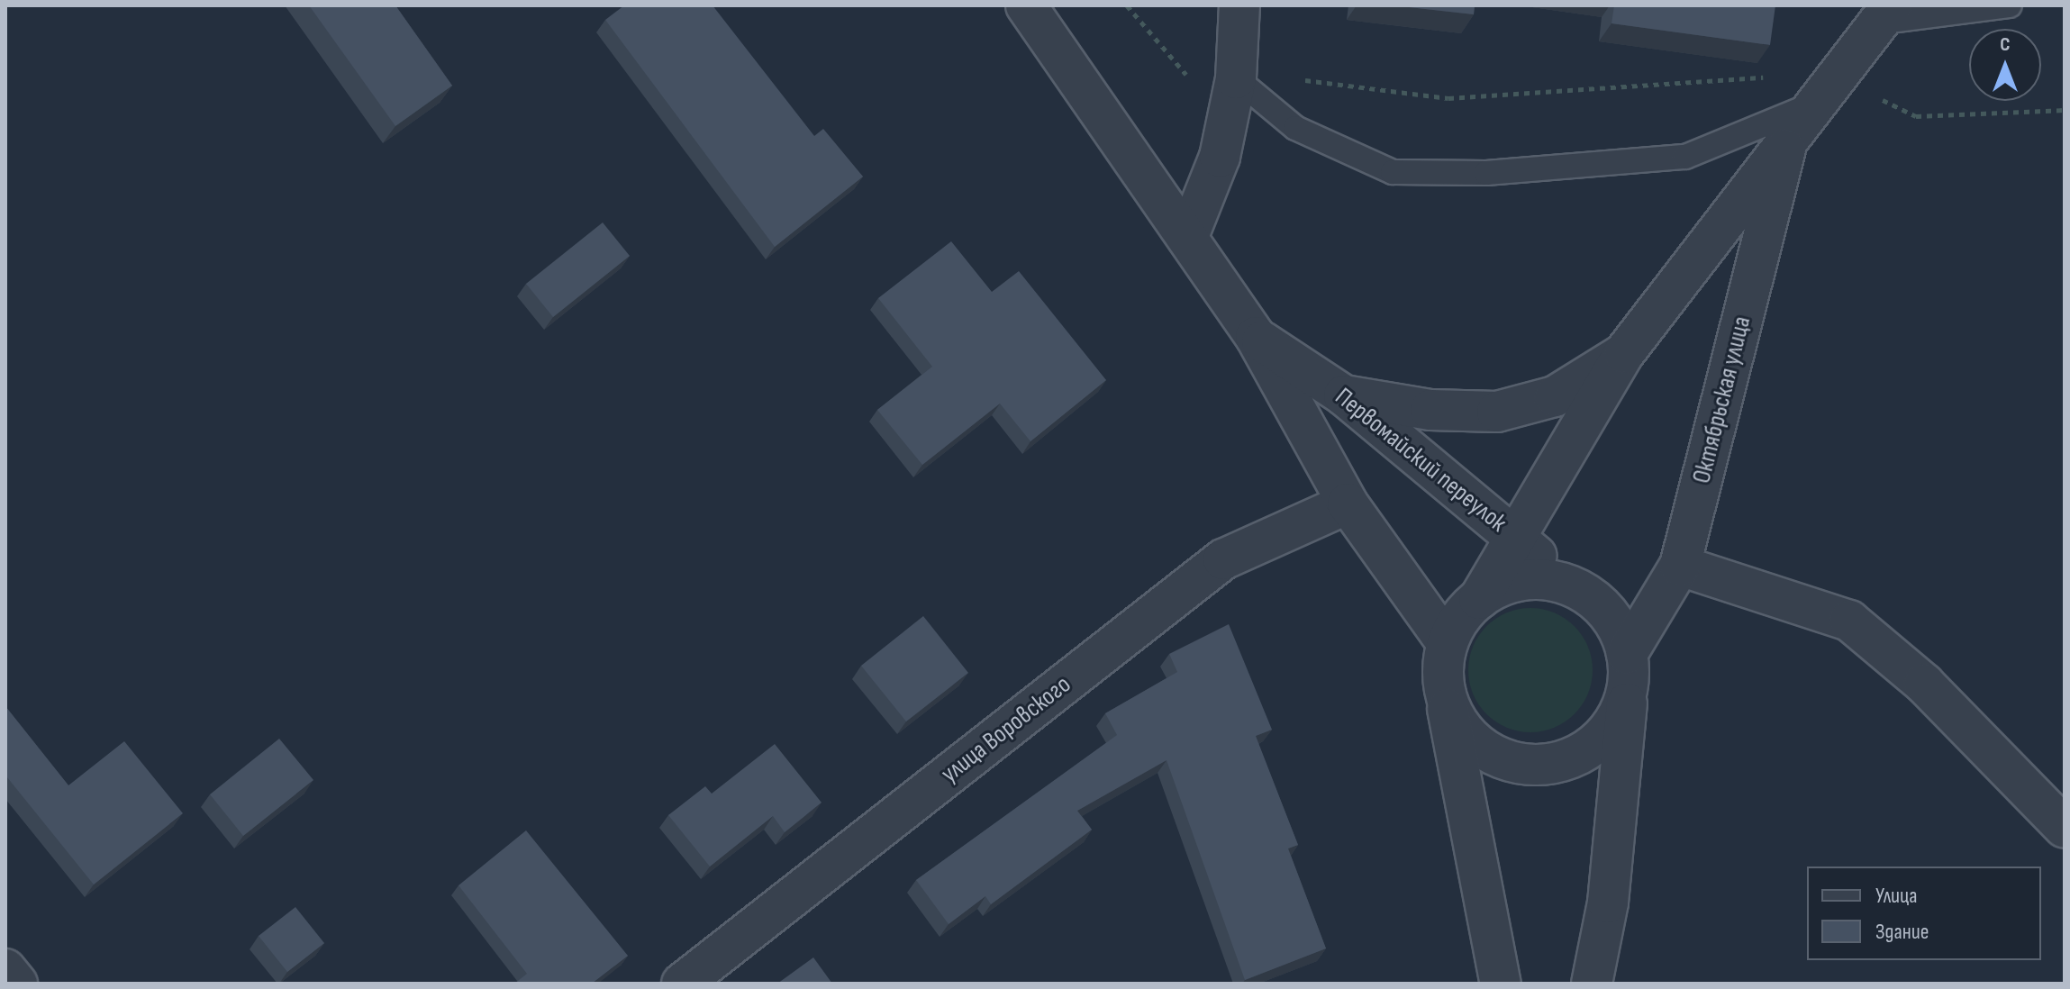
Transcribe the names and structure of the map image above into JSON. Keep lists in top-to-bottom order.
{
  "streets": {
    "street": ["Октябрьская улица", "Первомайский переулок", "улица Воровского"]
  },
  "crossings": [
    ["Октябрьская улица", "Первомайский переулок"],
    ["Первомайский переулок", "улица Воровского"]
  ],
  "legend": ["Улица", "Здание"],
  "north": "top"
}
